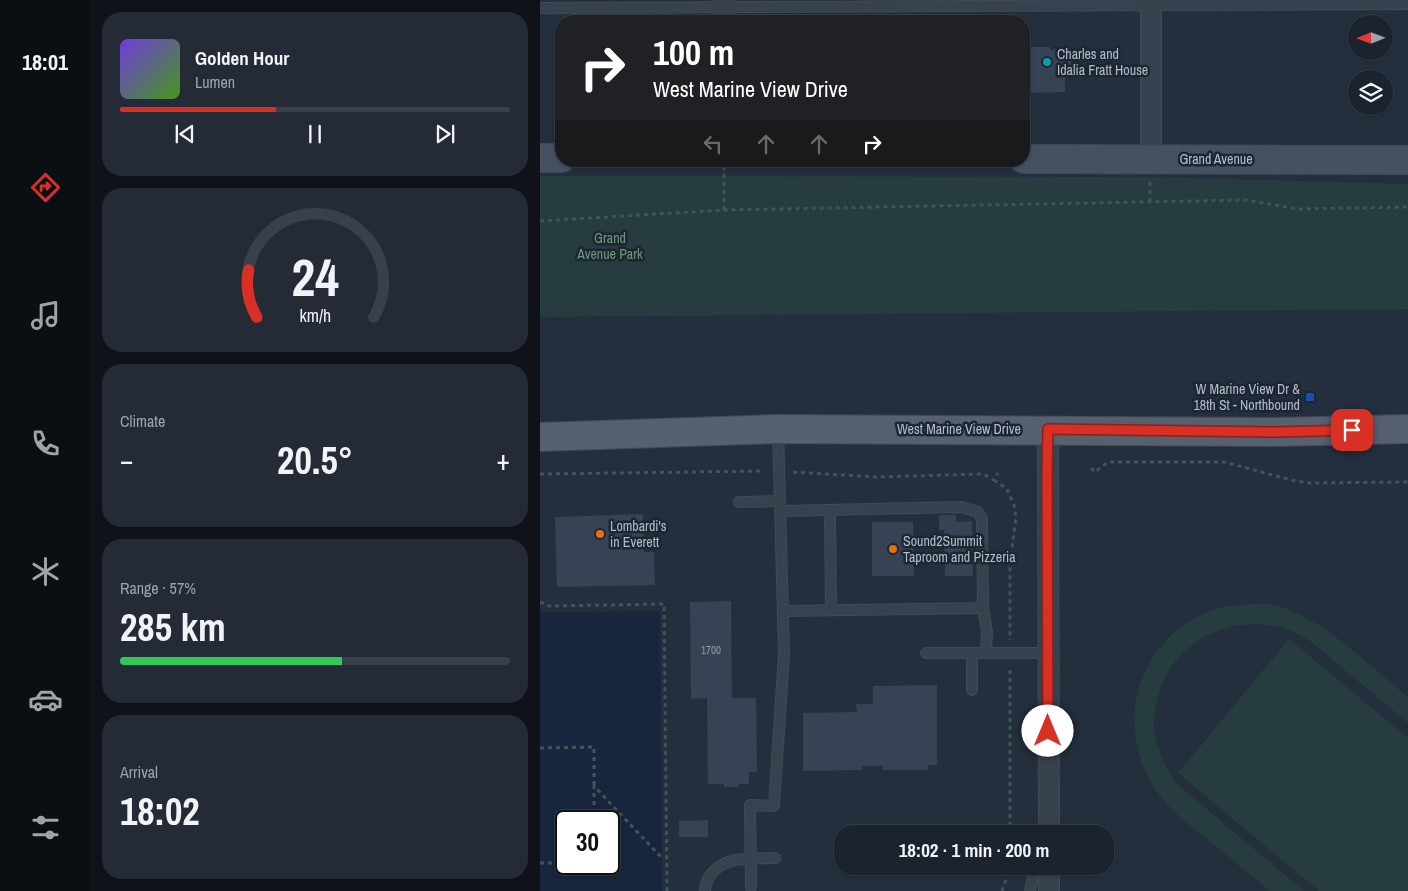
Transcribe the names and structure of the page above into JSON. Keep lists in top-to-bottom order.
{
  "streets": {
    "main road": ["West Marine View Drive"],
    "street": ["Grand Avenue"]
  },
  "parks": ["Grand Avenue Park"],
  "places": {
    "other": ["Charles and Idalia Fratt House", "Lombardi's in Everett", "Sound2Summit Taproom and Pizzeria"],
    "transit": ["W Marine View Dr & 18th St - Northbound"]
  },
  "house_numbers": ["1700"],
  "north": "left",
  "page": {
    "tabs": "18:01",
    "turn": ["100 m", "West Marine View Drive"],
    "song": ["Golden Hour", "Lumen"],
    "tile": [
      "Climate",
      ["Range · 57%", "285 km"],
      ["Arrival", "18:02"]
    ],
    "heat": ["−", "20.5°", "+"],
    "limit": "30",
    "trip": "18:02 · 1 min · 200 m",
    "gauge": ["24", "km/h"]
  }
}
